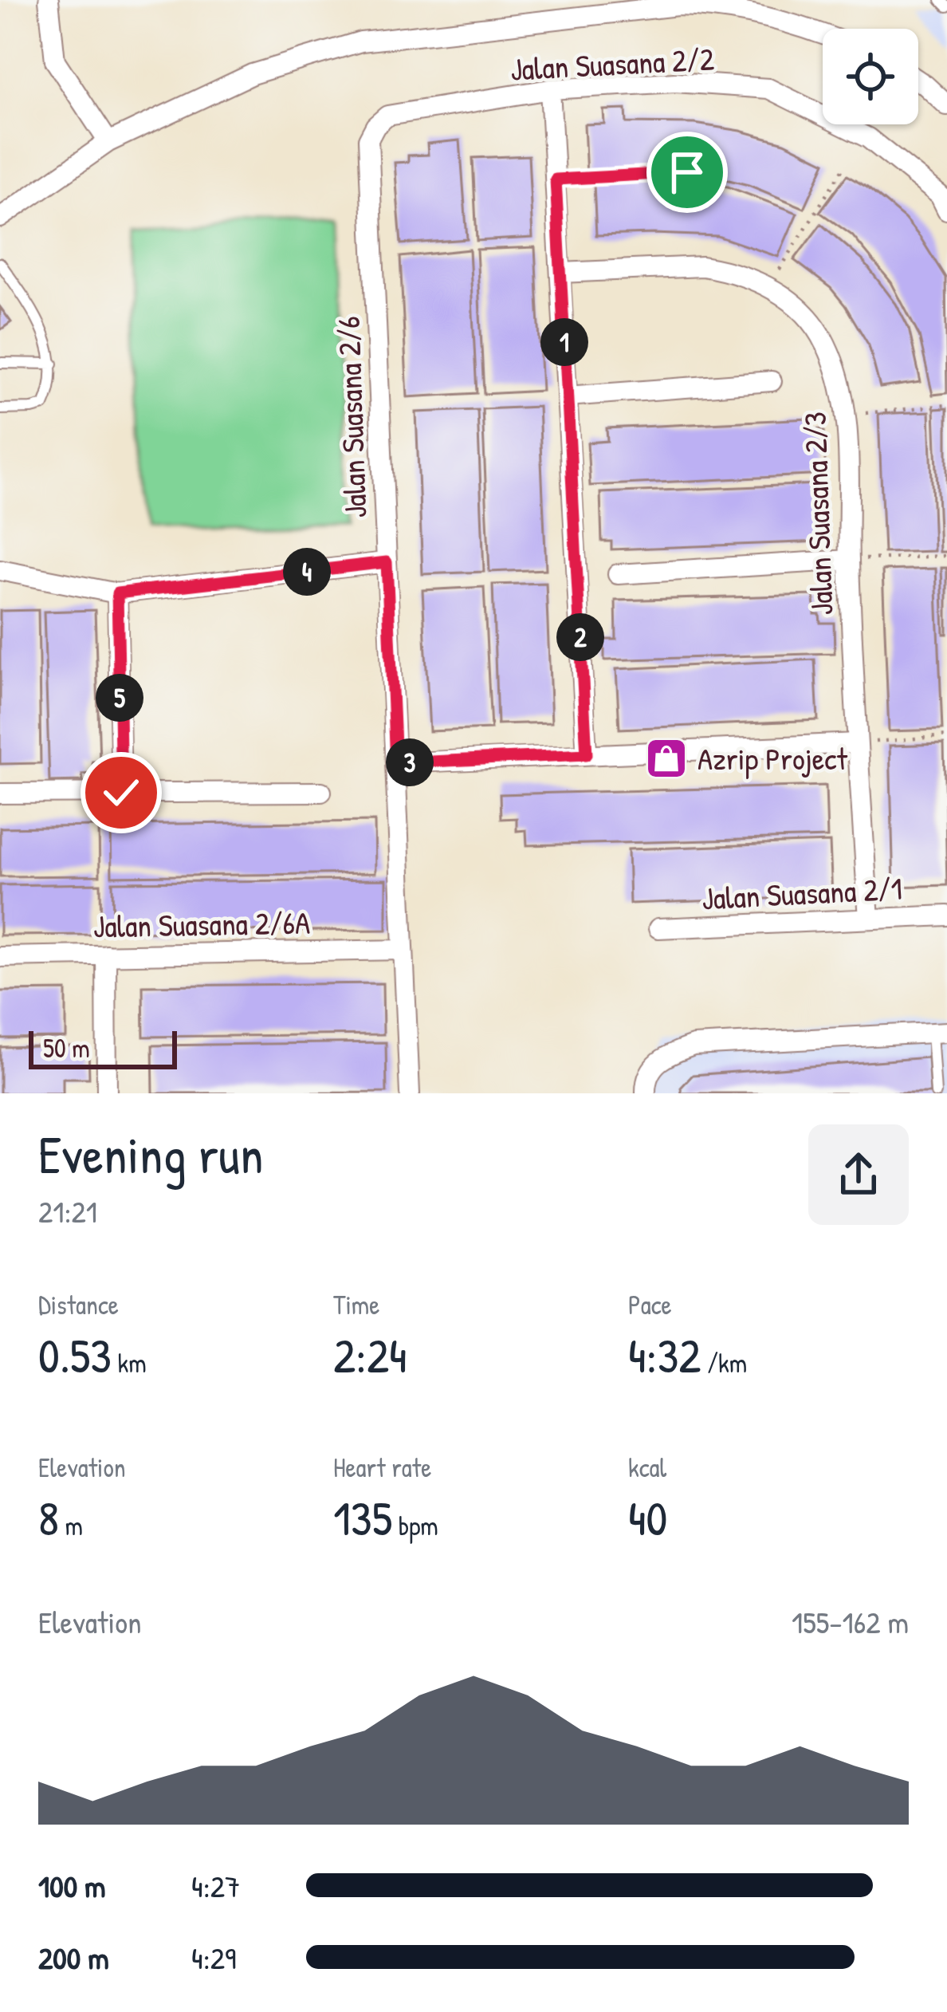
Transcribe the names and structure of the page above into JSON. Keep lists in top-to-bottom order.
{
  "streets": {
    "street": [
      "Jalan Suasana 2/2",
      "Jalan Suasana 2/6",
      "Jalan Suasana 2/3",
      "Jalan Suasana 2/1",
      "Jalan Suasana 2/6A"
    ]
  },
  "crossings": [
    ["Jalan Suasana 2/2", "Jalan Suasana 2/6"],
    ["Jalan Suasana 2/6", "Jalan Suasana 2/6A"],
    ["Jalan Suasana 2/3", "Jalan Suasana 2/1"]
  ],
  "places": {
    "shop": ["Azrip Project"]
  },
  "scale_bar": "50 m",
  "page": {
    "pins": [
      "1",
      "4",
      "2",
      "5",
      "3"
    ],
    "scale": "50 m",
    "heading": ["Evening run", "21:21"],
    "stats": [
      ["Distance", "0.53 km"],
      ["Time", "2:24"],
      ["Pace", "4:32 /km"],
      ["Elevation", "8 m"],
      ["Heart rate", "135 bpm"],
      ["kcal", "40"]
    ],
    "chart": ["Elevation", "155–162 m"],
    "list": [
      {
        "name": "100 m",
        "note": "4:27"
      },
      {
        "name": "200 m",
        "note": "4:29"
      }
    ]
  }
}
